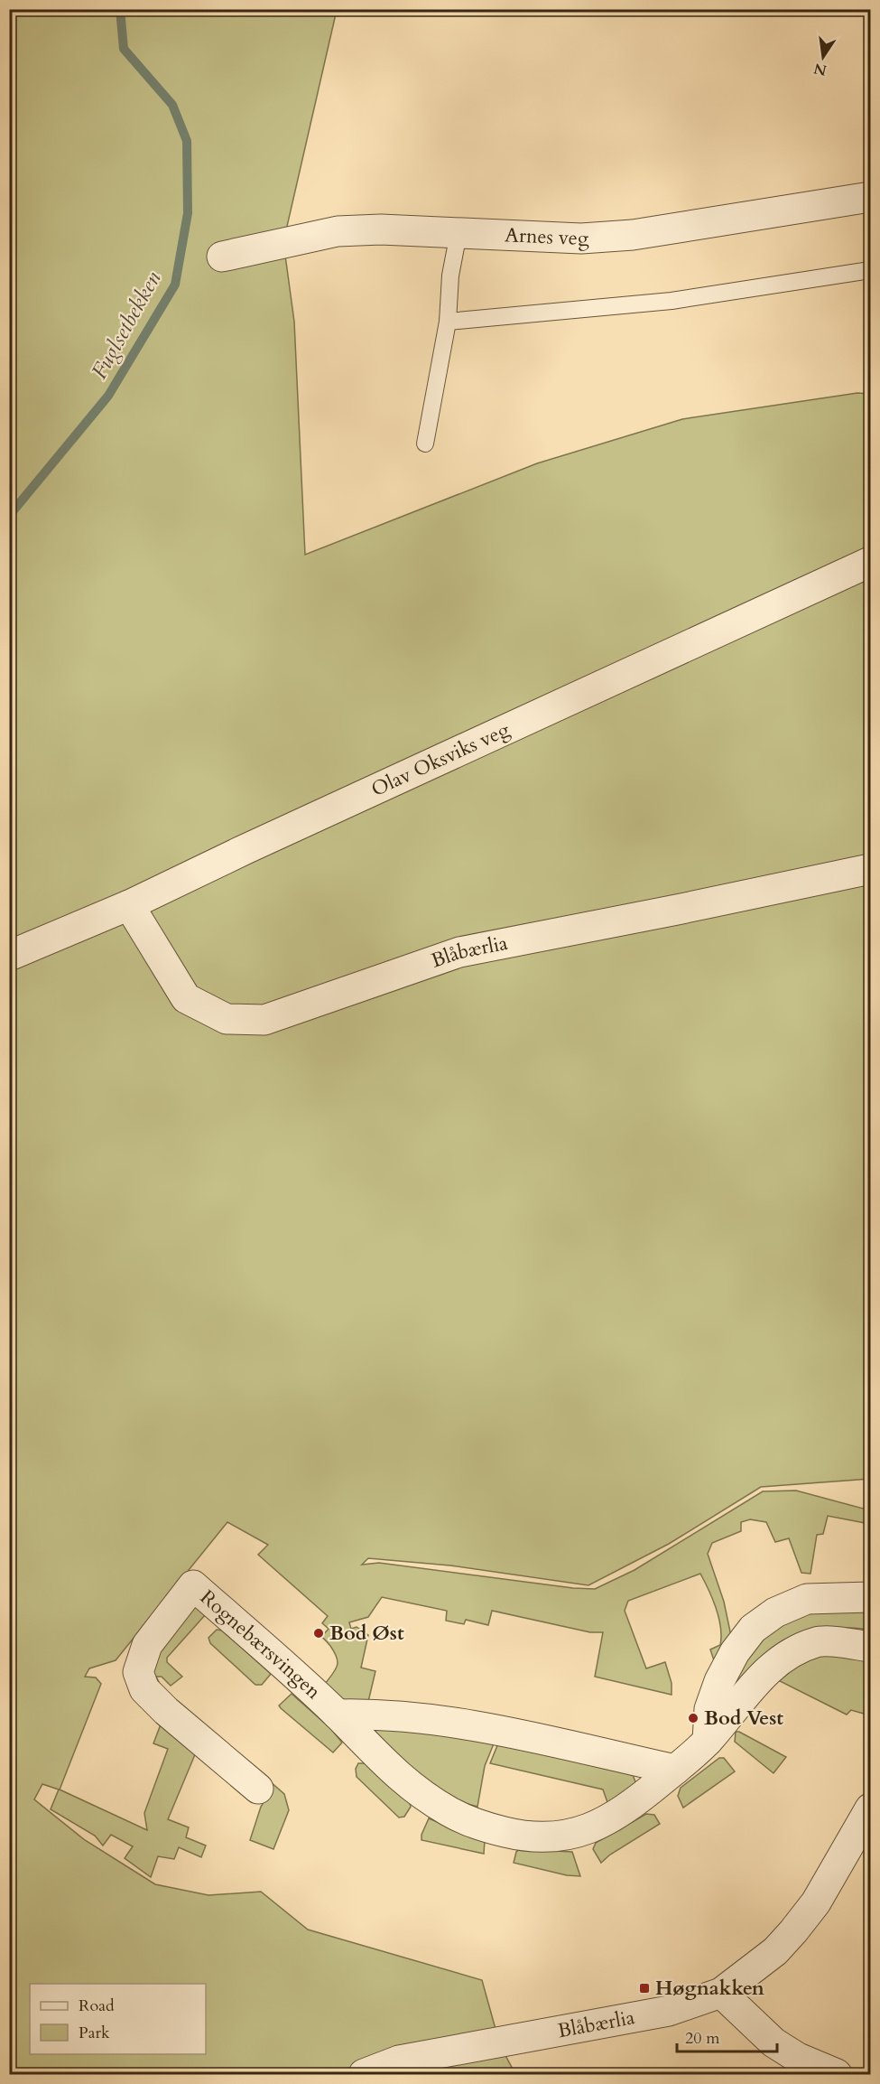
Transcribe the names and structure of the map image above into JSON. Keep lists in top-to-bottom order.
{
  "streets": {
    "street": [
      "Arnes veg",
      "Olav Oksviks veg",
      "Blåbærlia",
      "Rognebærsvingen"
    ]
  },
  "crossings": [
    ["Olav Oksviks veg", "Blåbærlia"]
  ],
  "water": ["Fuglsetbekken"],
  "places": {
    "other": ["Bod Øst", "Bod Vest"],
    "transit": ["Høgnakken"]
  },
  "legend": ["Road", "Park"],
  "scale_bar": "20 m",
  "north": "bottom"
}
